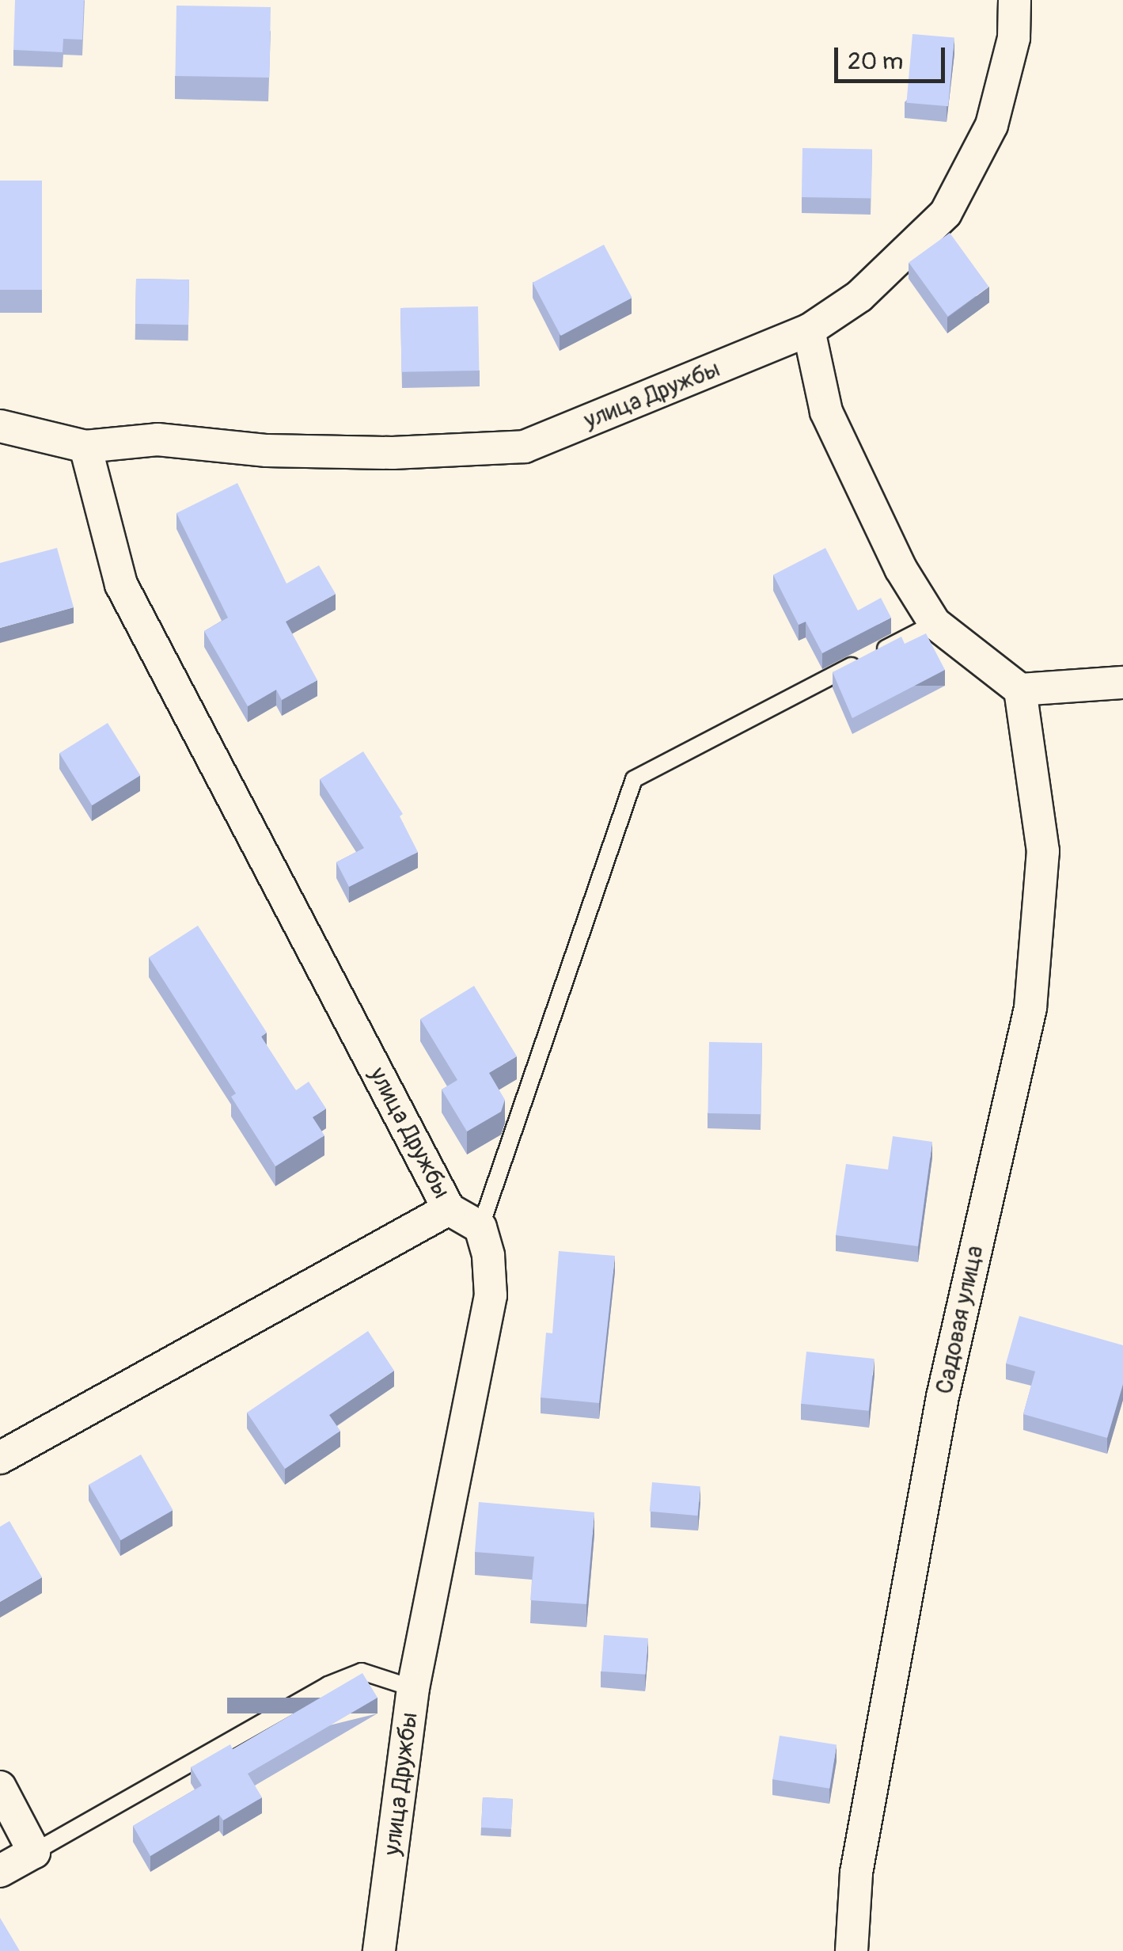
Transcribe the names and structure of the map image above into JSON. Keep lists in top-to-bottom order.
{
  "streets": {
    "street": ["улица Дружбы", "Садовая улица"]
  },
  "scale_bar": "20 m"
}
